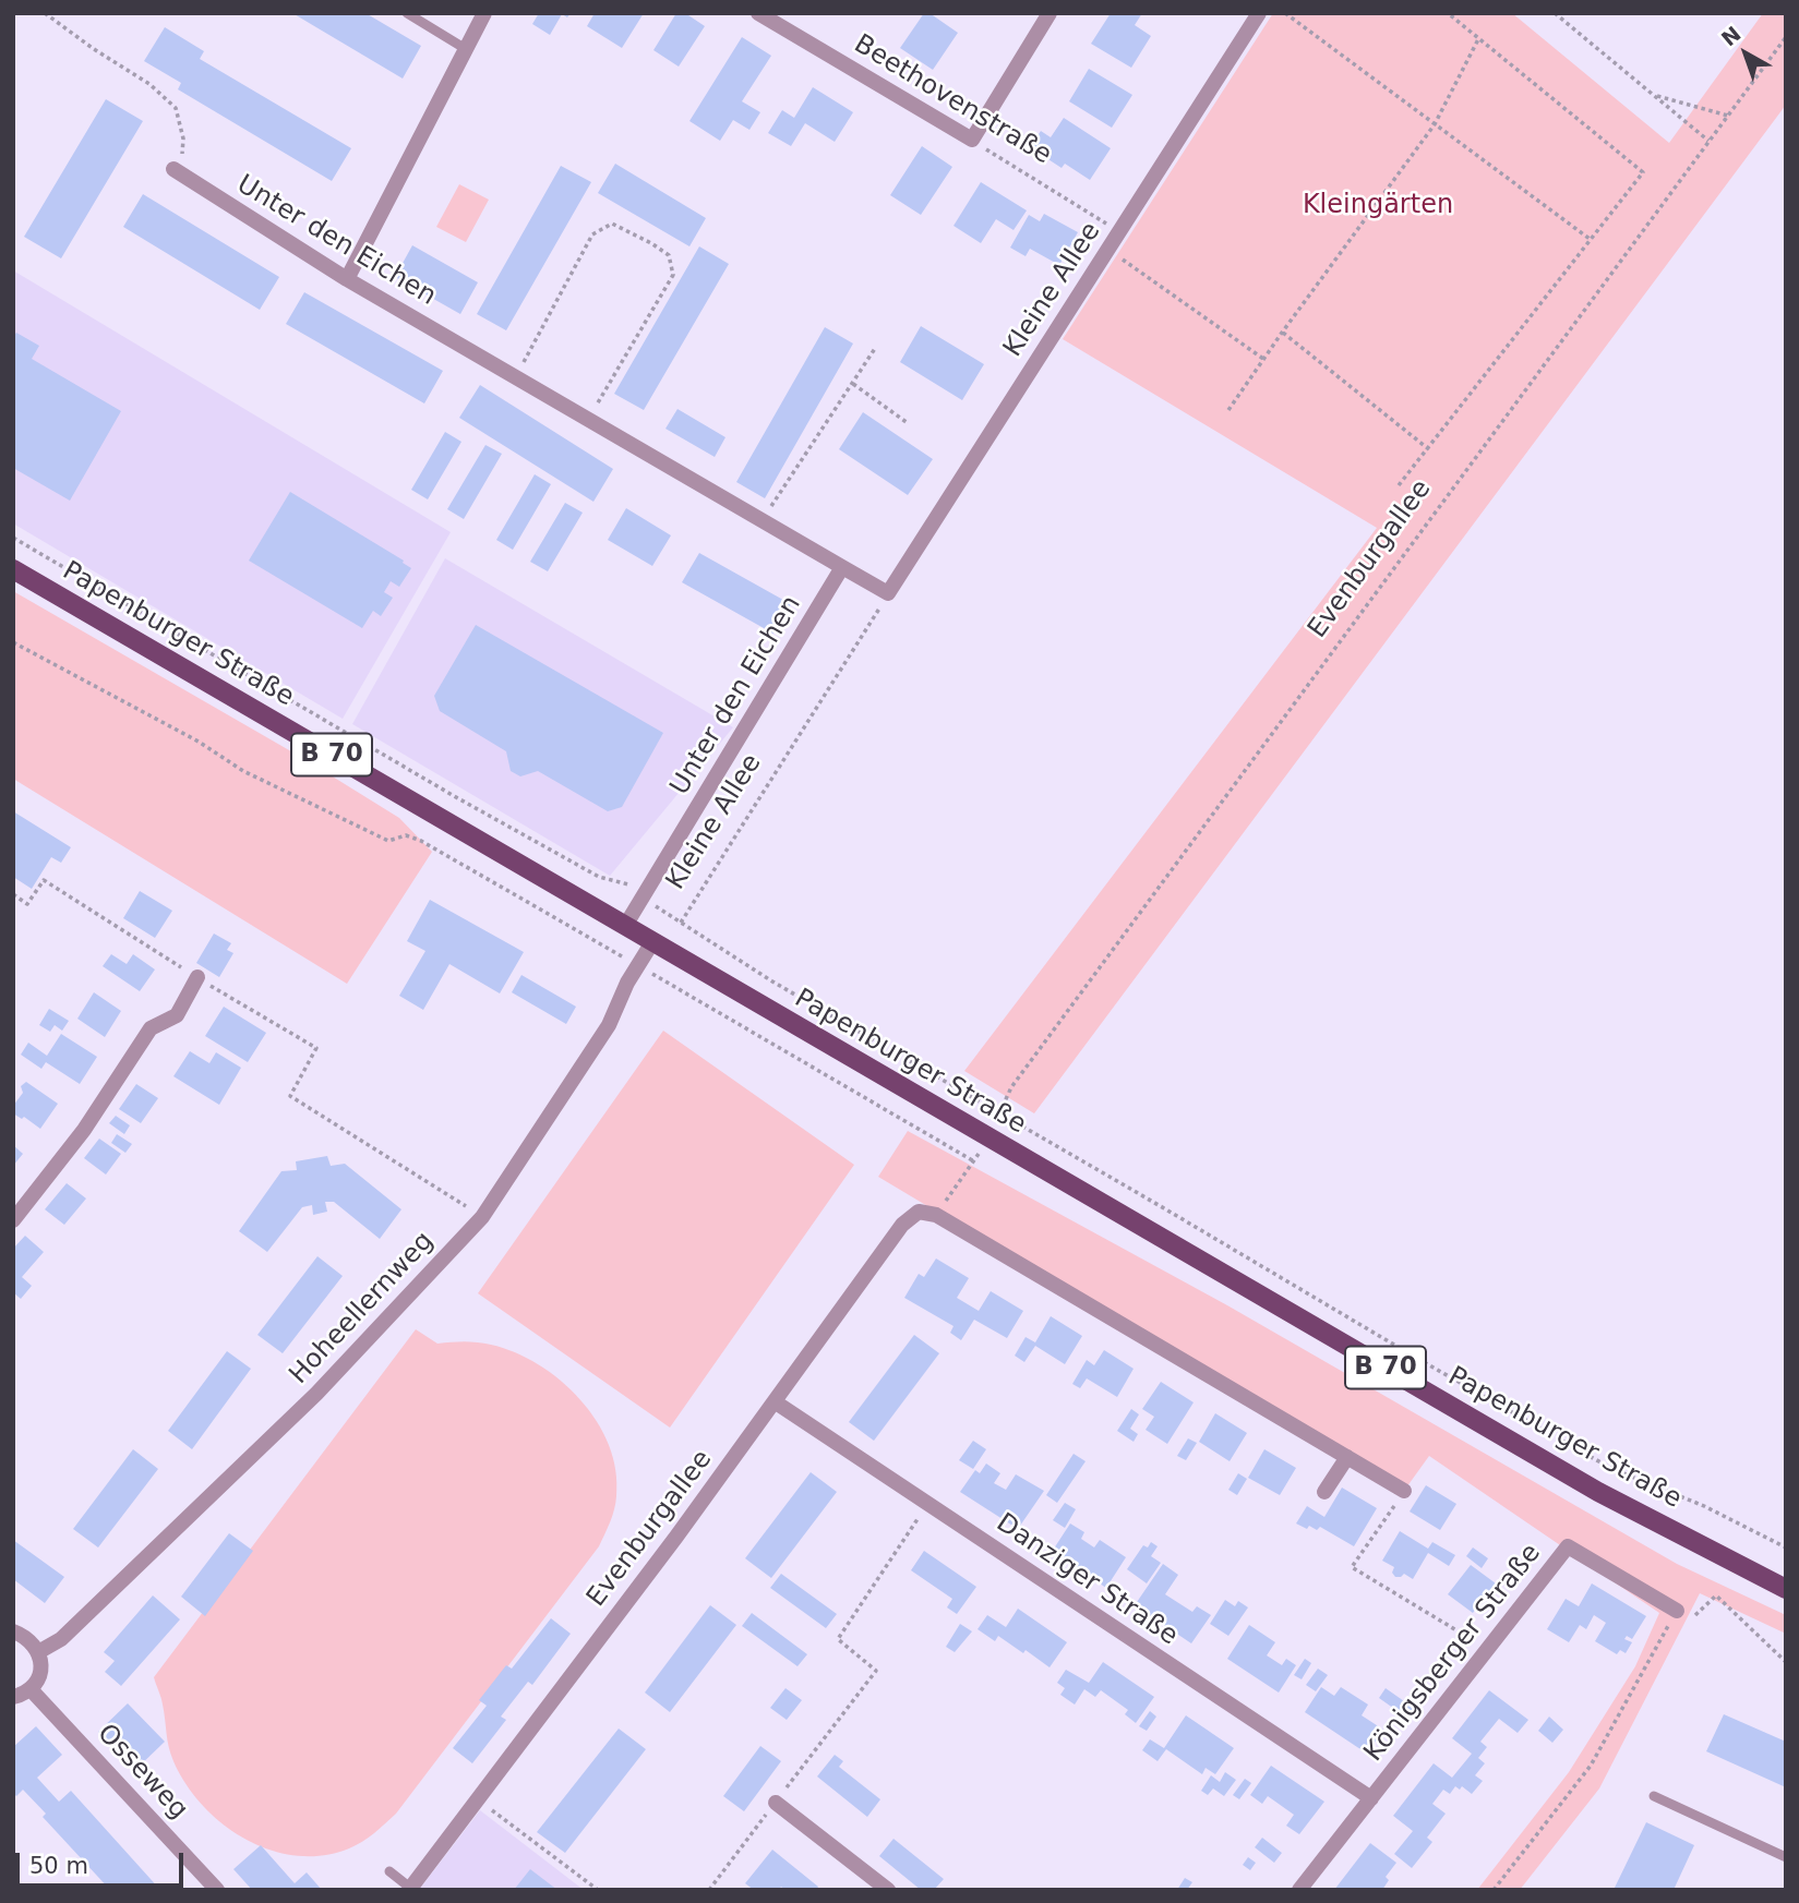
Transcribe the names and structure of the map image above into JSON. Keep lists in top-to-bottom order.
{
  "streets": {
    "main road": ["Papenburger Straße", "B 70"],
    "street": [
      "Beethovenstraße",
      "Unter den Eichen",
      "Kleine Allee",
      "Evenburgallee",
      "Hoheellernweg",
      "Danziger Straße",
      "Königsberger Straße",
      "Osseweg"
    ]
  },
  "crossings": [
    ["Beethovenstraße", "Kleine Allee"],
    ["Unter den Eichen", "Papenburger Straße"],
    ["Kleine Allee", "Evenburgallee"],
    ["Evenburgallee", "Danziger Straße"],
    ["Papenburger Straße", "Hoheellernweg"],
    ["Danziger Straße", "Königsberger Straße"]
  ],
  "parks": ["Kleingärten"],
  "scale_bar": "50 m",
  "north": "top left"
}
